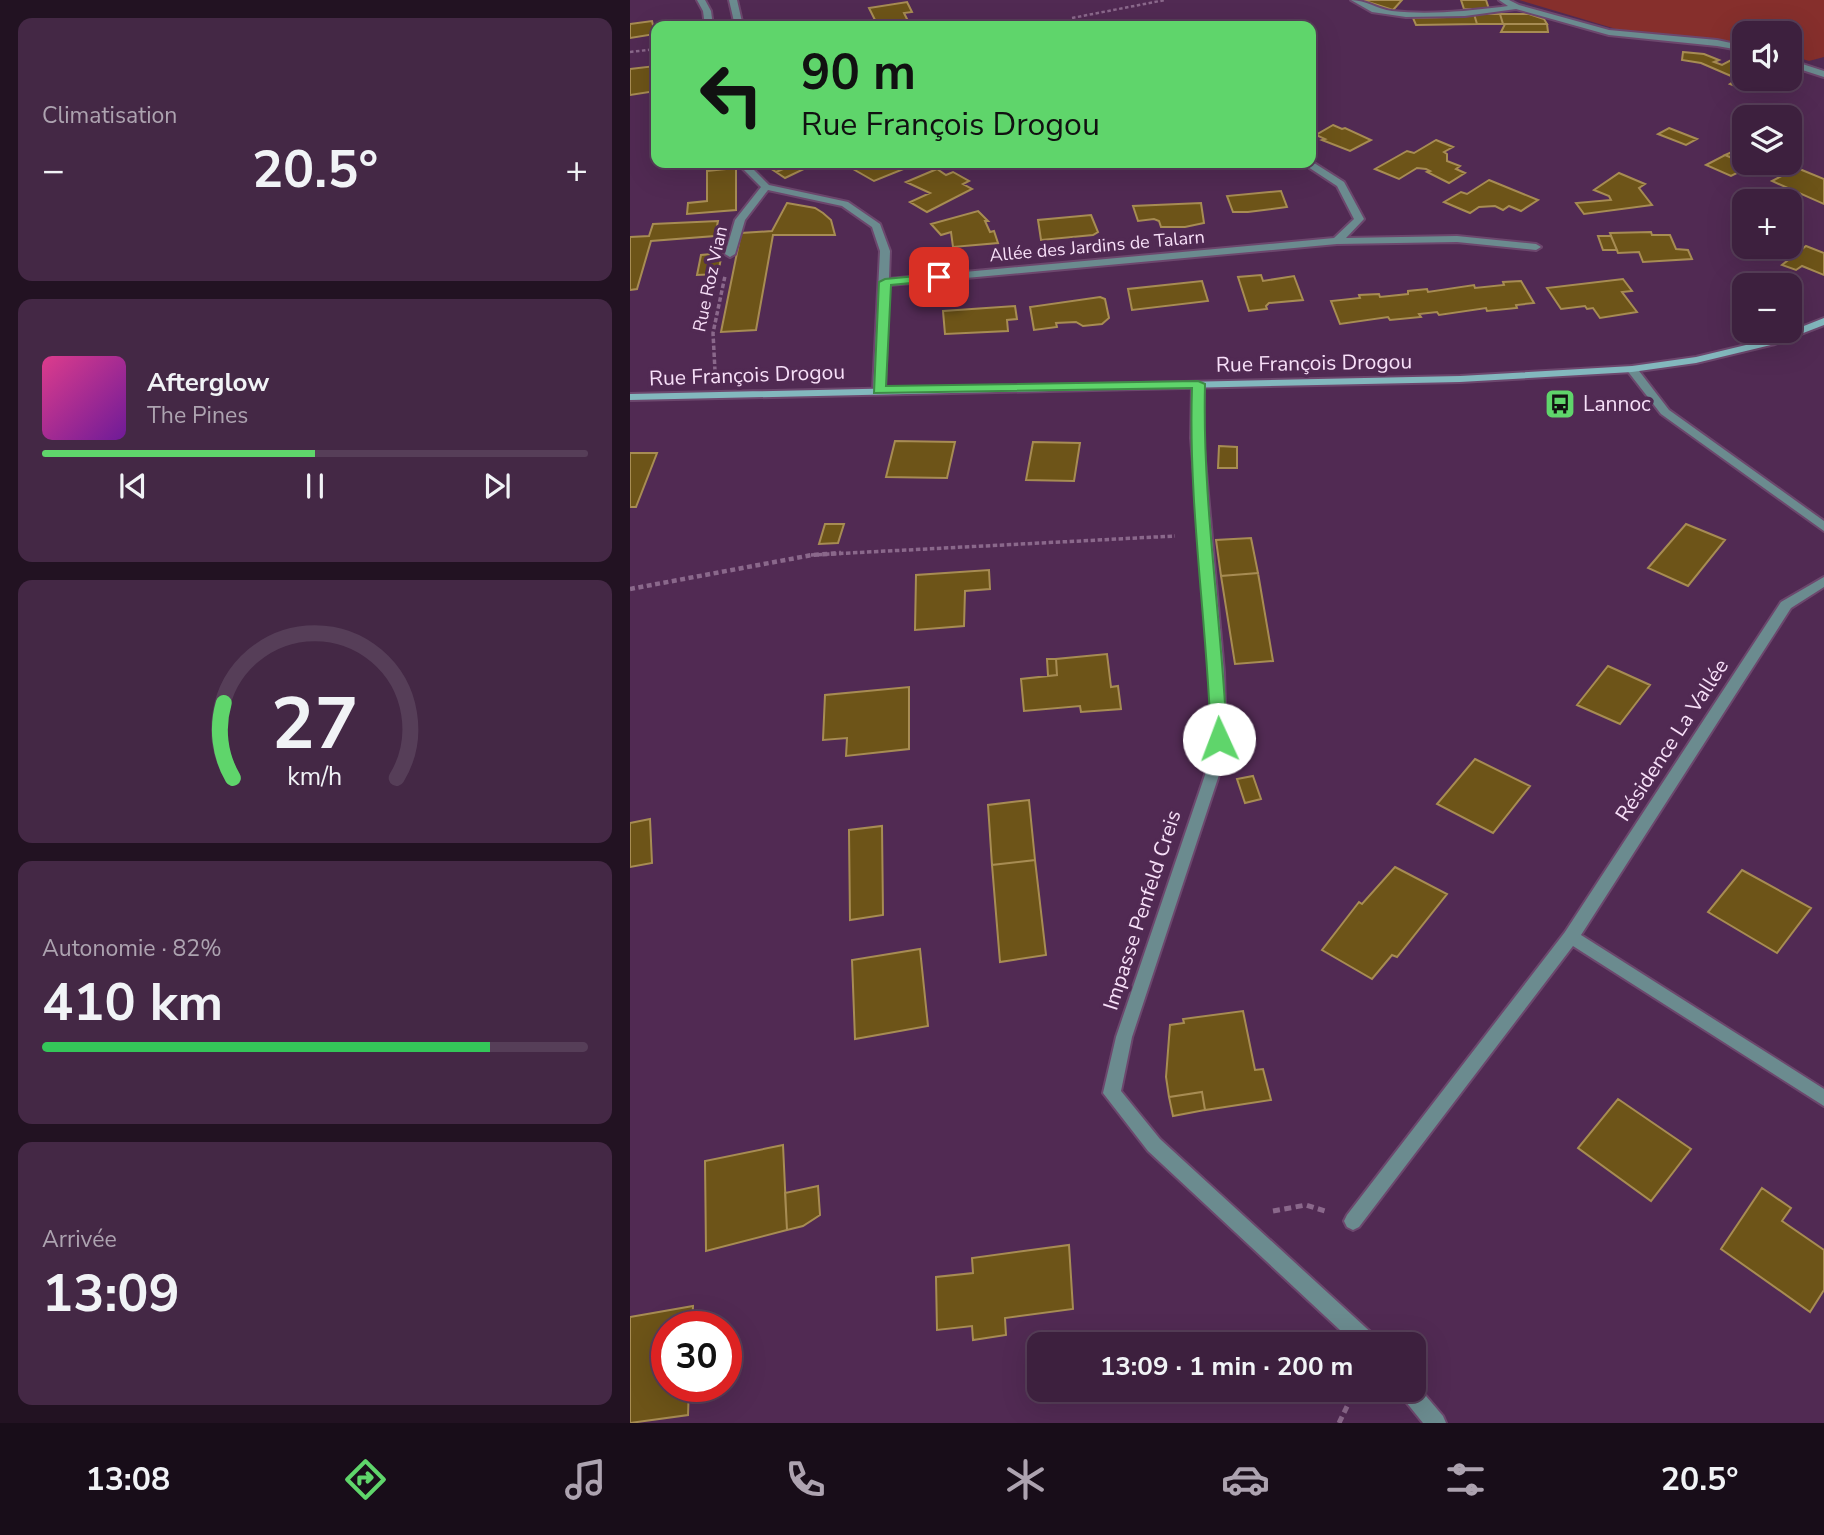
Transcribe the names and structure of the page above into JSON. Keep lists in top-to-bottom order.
{
  "streets": {
    "street": [
      "Allée des Jardins de Talarn",
      "Rue Roz Vian",
      "Rue François Drogou",
      "Résidence La Vallée",
      "Impasse Penfeld Creis"
    ]
  },
  "crossings": [
    ["Rue François Drogou", "Impasse Penfeld Creis"]
  ],
  "places": {
    "bus stop": ["Lannoc"]
  },
  "page": {
    "tile": [
      "Climatisation",
      ["Autonomie · 82%", "410 km"],
      ["Arrivée", "13:09"]
    ],
    "map_buttons": ["+", "−"],
    "turn": ["90 m", "Rue François Drogou"],
    "heat": ["−", "20.5°", "+"],
    "song": ["Afterglow", "The Pines"],
    "limit": "30",
    "trip": "13:09 · 1 min · 200 m",
    "tabs": ["13:08", "20.5°"],
    "gauge": ["27", "km/h"]
  }
}
